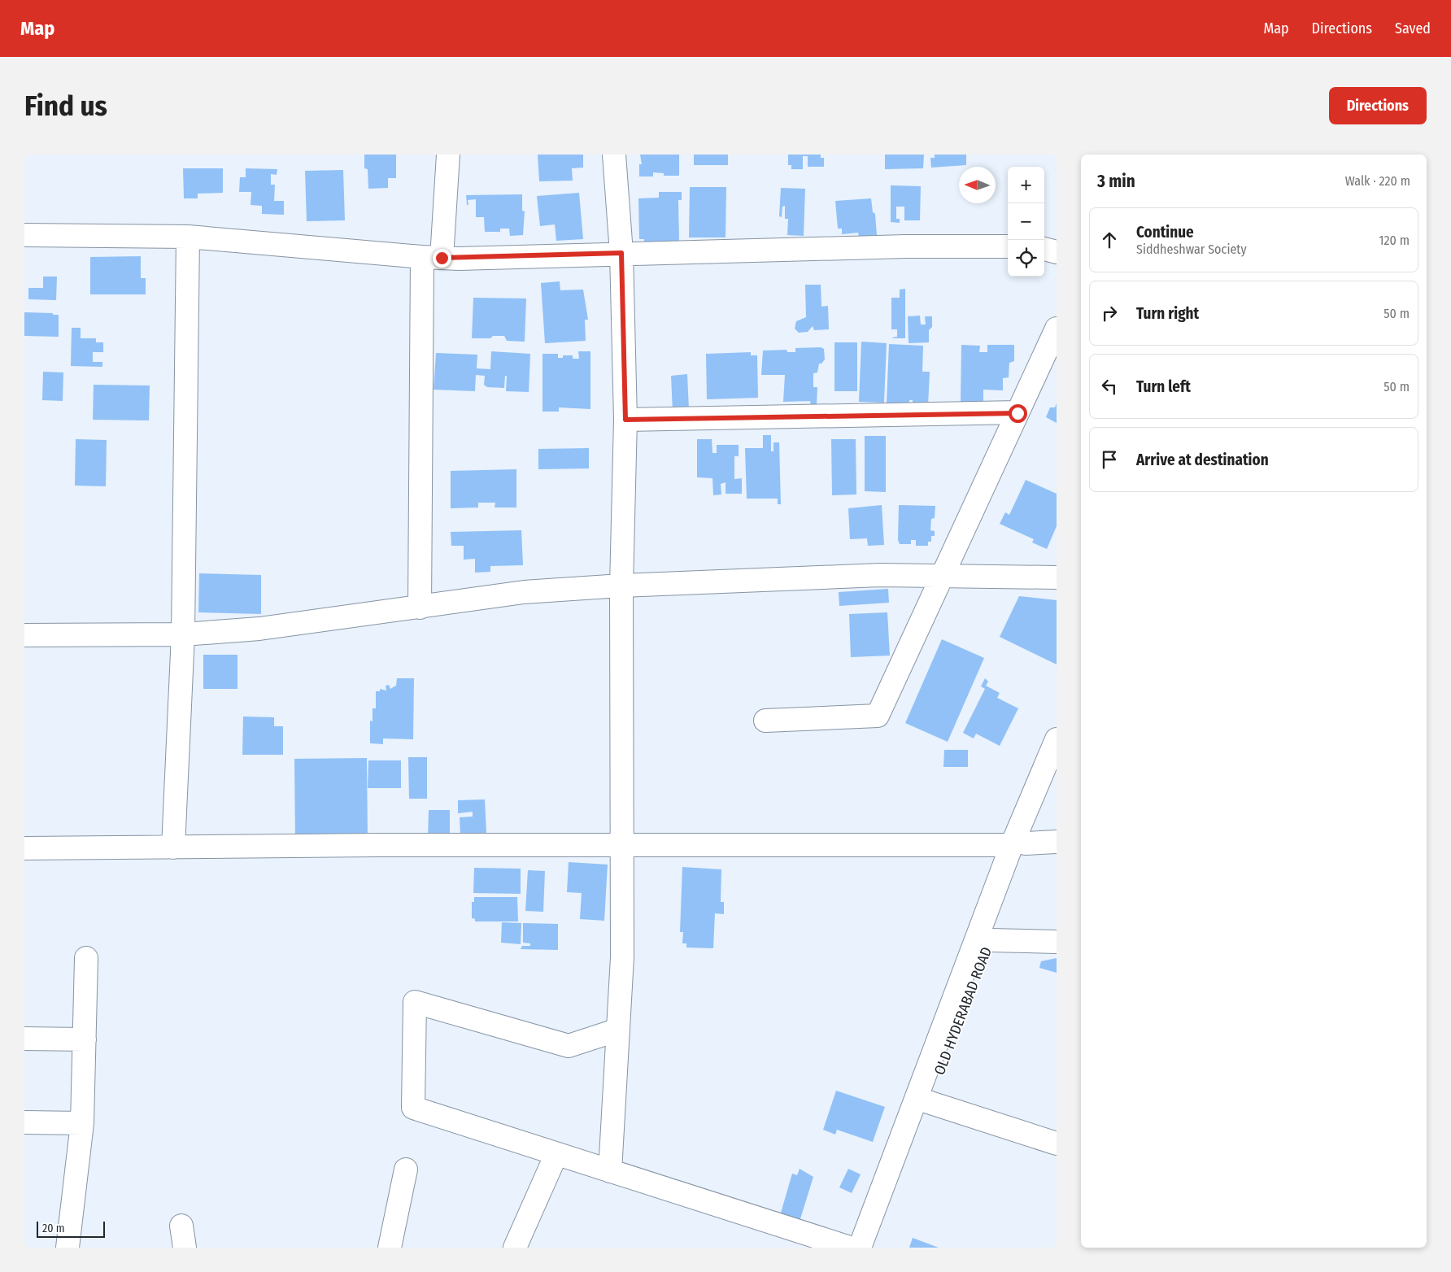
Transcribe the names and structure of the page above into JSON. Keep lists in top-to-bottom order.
{
  "streets": {
    "street": ["OLD HYDERABAD ROAD"]
  },
  "scale_bar": "20 m",
  "north": "left",
  "page": {
    "header": "Map",
    "nav": ["Map", "Directions", "Saved"],
    "buttons": "Directions",
    "title": "Find us",
    "heading": ["3 min", "Walk · 220 m"],
    "map_buttons": ["+", "−"],
    "list": [
      ["Continue", "Siddheshwar Society", "120 m"],
      ["Turn right", "50 m"],
      ["Turn left", "50 m"],
      "Arrive at destination"
    ],
    "scale": "20 m"
  }
}
